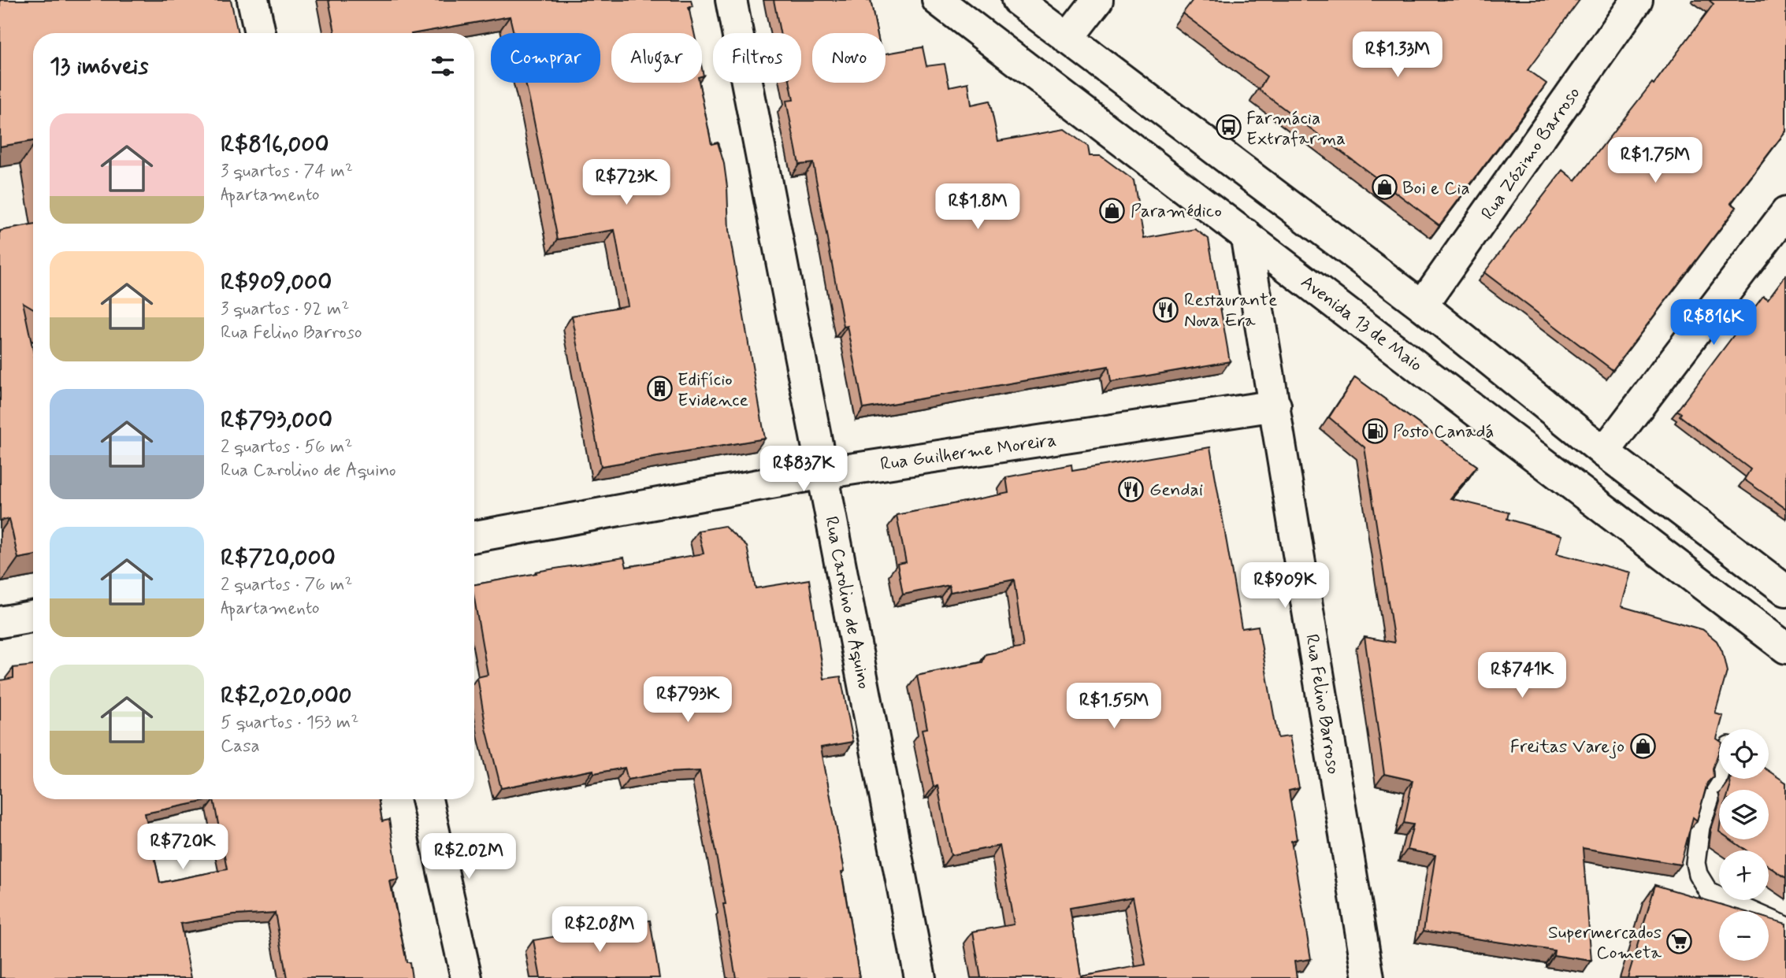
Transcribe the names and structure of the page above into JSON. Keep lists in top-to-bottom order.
{
  "streets": {
    "street": [
      "Rua Zózimo Barroso",
      "Avenida 13 de Maio",
      "Rua Guilherme Moreira",
      "Rua Carolino de Aquino",
      "Rua Felino Barroso"
    ]
  },
  "crossings": [
    ["Avenida 13 de Maio", "Rua Felino Barroso"],
    ["Rua Guilherme Moreira", "Rua Carolino de Aquino"],
    ["Rua Guilherme Moreira", "Rua Felino Barroso"]
  ],
  "places": {
    "bus stop": ["Farmácia Extrafarma"],
    "shop": ["Boi e Cia", "Paramédico", "Freitas Varejo"],
    "restaurant": ["Restaurante Nova Era", "Gendai"],
    "building": ["Edifício Evidence"],
    "fuel station": ["Posto Canadá"],
    "supermarket": ["Supermercados Cometa"]
  },
  "page": {
    "price": [
      "R$1.33M",
      "R$1.75M",
      "R$723K",
      "R$1.8M",
      "R$816K",
      "R$837K",
      "R$909K",
      "R$741K",
      "R$793K",
      "R$1.55M",
      "R$720K",
      "R$2.02M",
      "R$2.08M"
    ],
    "chip": [
      "Comprar",
      "Alugar",
      "Filtros",
      "Novo"
    ],
    "heading": "13 imóveis",
    "list": [
      {
        "name": "R$816,000",
        "note": "3 quartos · 74 m² · Apartamento"
      },
      {
        "name": "R$909,000",
        "note": "3 quartos · 92 m² · Rua Felino Barroso"
      },
      {
        "name": "R$793,000",
        "note": "2 quartos · 56 m² · Rua Carolino de Aquino"
      },
      {
        "name": "R$720,000",
        "note": "2 quartos · 76 m² · Apartamento"
      },
      {
        "name": "R$2,020,000",
        "note": "5 quartos · 153 m² · Casa"
      }
    ],
    "map_buttons": ["+", "−"]
  }
}
